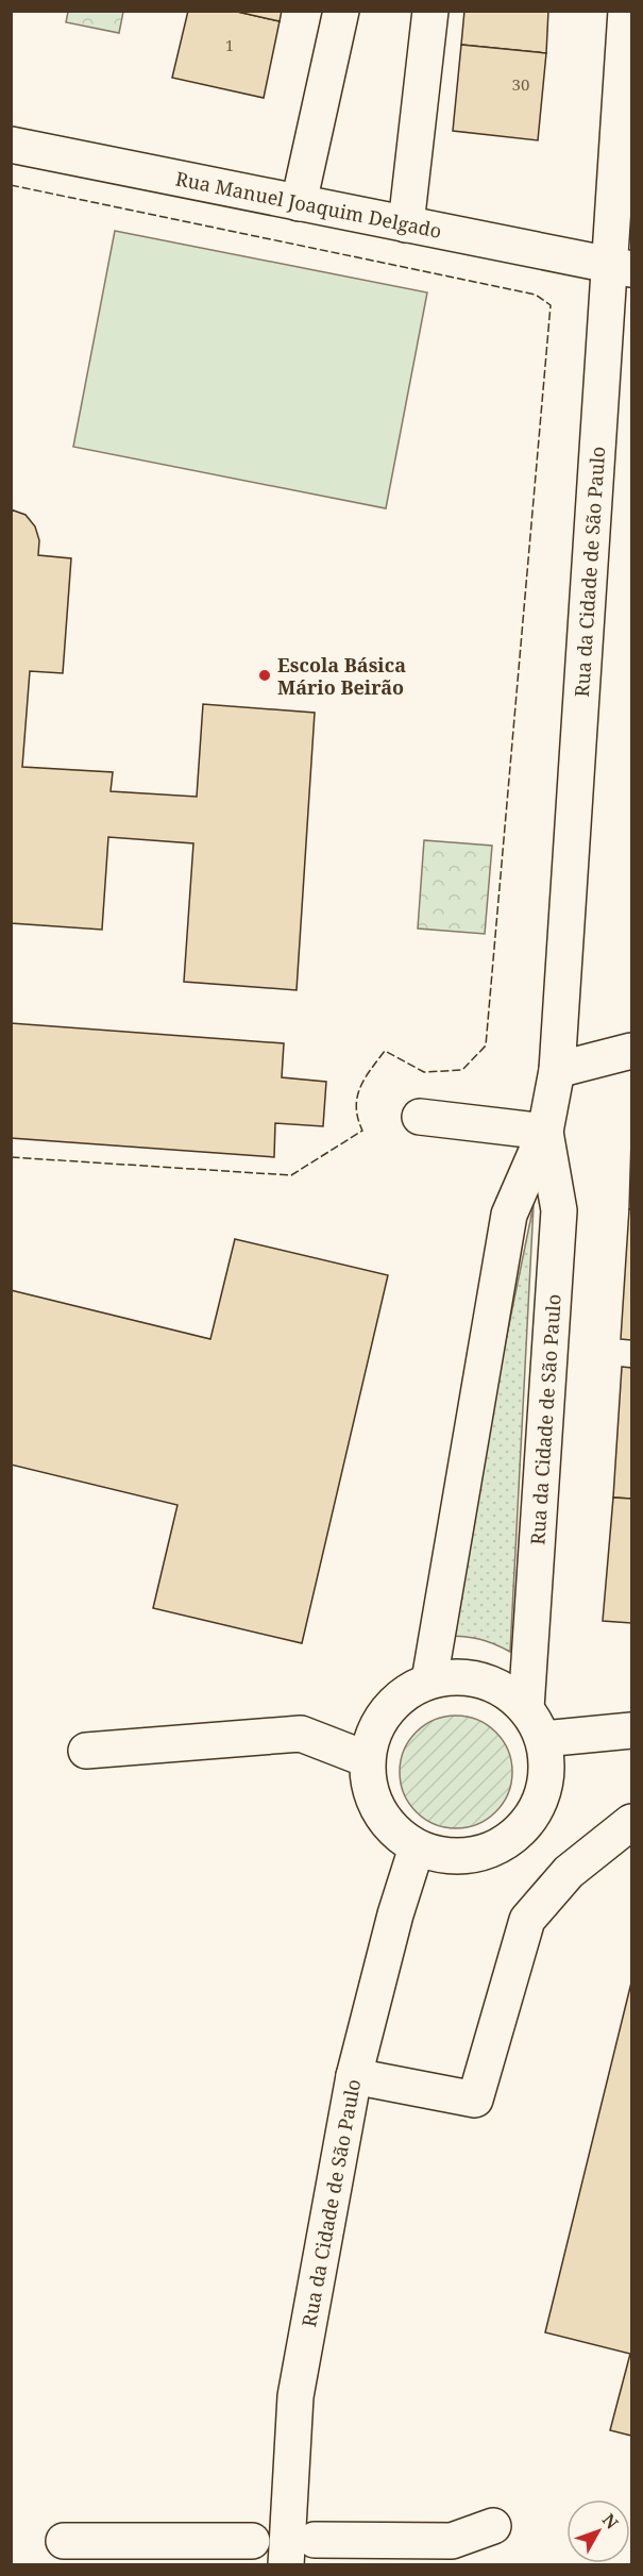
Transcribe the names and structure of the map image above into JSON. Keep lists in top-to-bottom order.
{
  "streets": {
    "street": ["Rua Manuel Joaquim Delgado", "Rua da Cidade de São Paulo"]
  },
  "crossings": [
    ["Rua Manuel Joaquim Delgado", "Rua da Cidade de São Paulo"]
  ],
  "places": ["Escola Básica Mário Beirão"],
  "house_numbers": ["1", "30"],
  "north": "top right"
}
